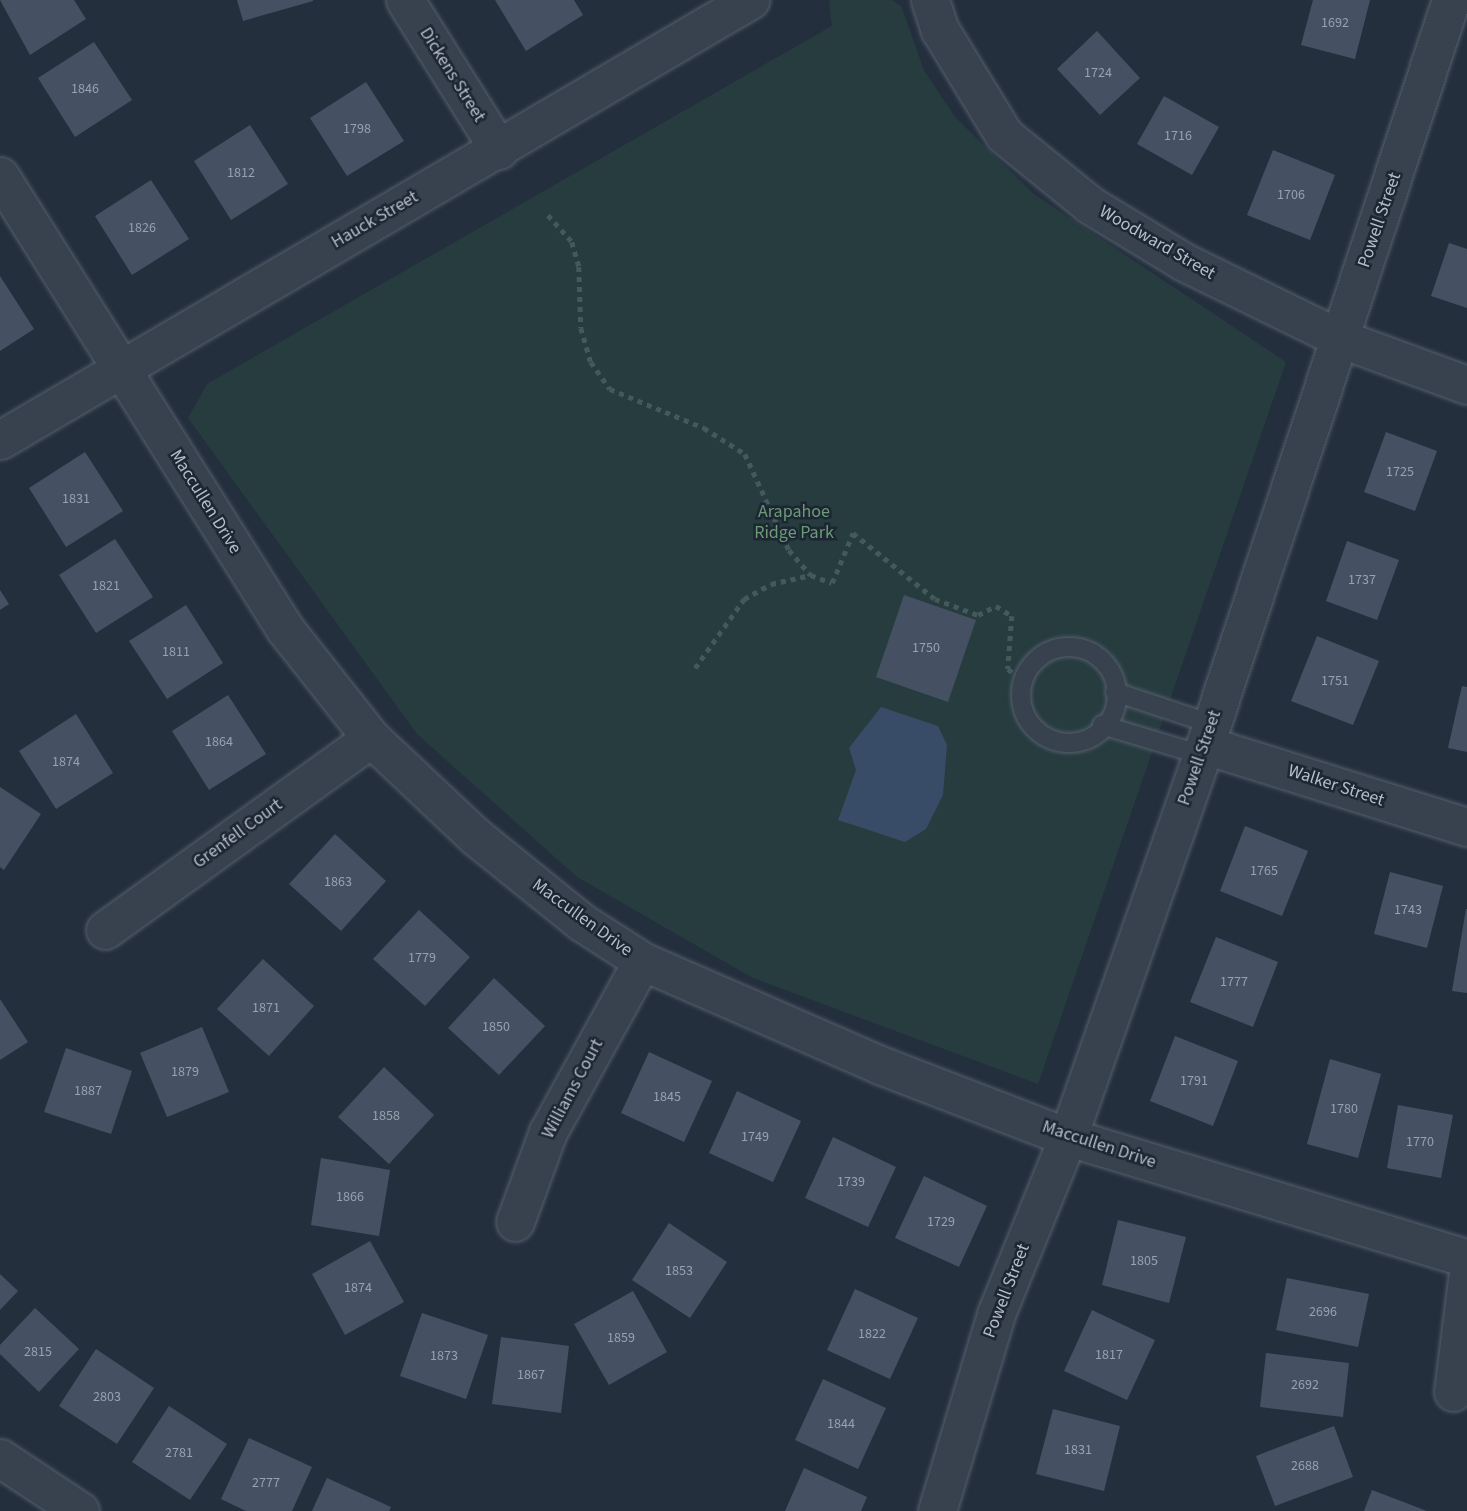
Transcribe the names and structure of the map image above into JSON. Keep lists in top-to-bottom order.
{
  "streets": {
    "street": [
      "Dickens Street",
      "Hauck Street",
      "Powell Street",
      "Woodward Street",
      "Maccullen Drive",
      "Walker Street",
      "Grenfell Court",
      "Williams Court"
    ]
  },
  "crossings": [
    ["Dickens Street", "Hauck Street"],
    ["Hauck Street", "Maccullen Drive"],
    ["Powell Street", "Woodward Street"],
    ["Powell Street", "Maccullen Drive"],
    ["Powell Street", "Walker Street"],
    ["Maccullen Drive", "Grenfell Court"],
    ["Maccullen Drive", "Williams Court"]
  ],
  "parks": ["Arapahoe Ridge Park"],
  "house_numbers": [
    "1692",
    "1724",
    "1846",
    "1798",
    "1716",
    "1812",
    "1706",
    "1826",
    "1725",
    "1831",
    "1737",
    "1821",
    "1750",
    "1811",
    "1751",
    "1864",
    "1874",
    "1765",
    "1863",
    "1743",
    "1779",
    "1777",
    "1871",
    "1850",
    "1879",
    "1791",
    "1887",
    "1845",
    "1780",
    "1858",
    "1749",
    "1770",
    "1739",
    "1866",
    "1729",
    "1805",
    "1853",
    "1874",
    "2696",
    "1822",
    "1859",
    "2815",
    "1817",
    "1873",
    "1867",
    "2692",
    "2803",
    "1844",
    "1831",
    "2781",
    "2688",
    "2777"
  ]
}
